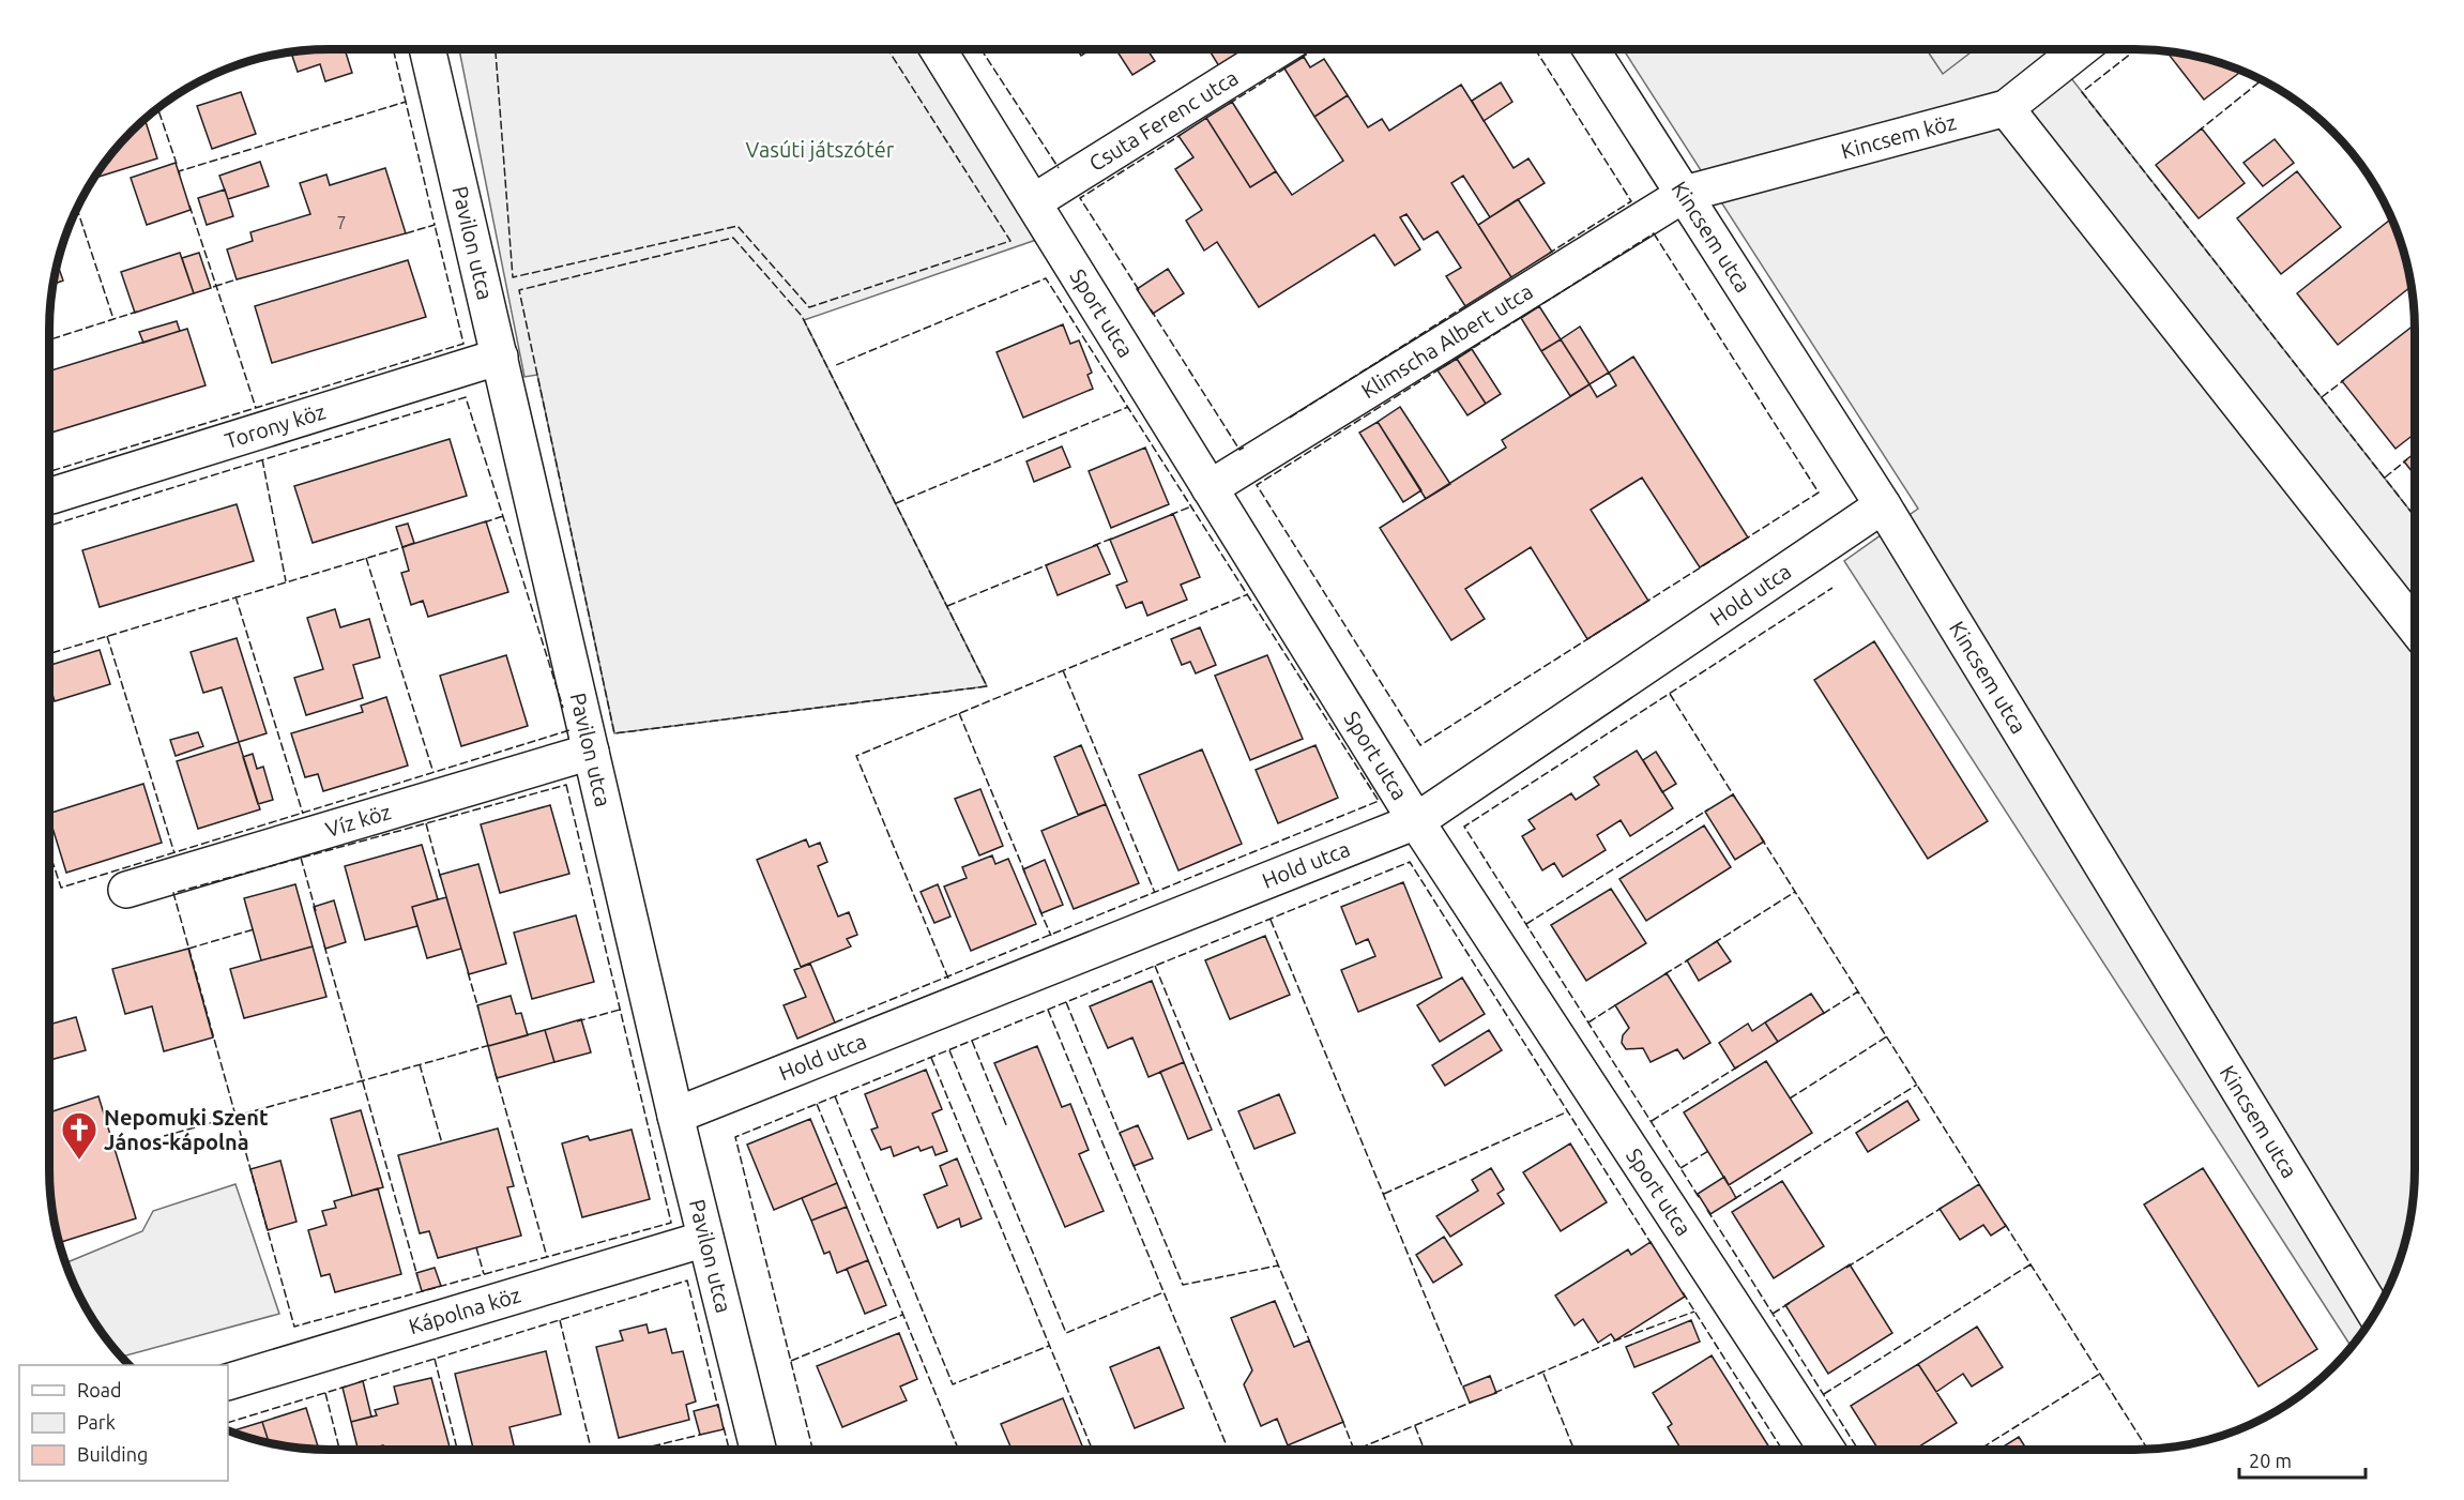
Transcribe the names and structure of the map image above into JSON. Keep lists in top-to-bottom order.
{
  "streets": {
    "street": [
      "Csuta Ferenc utca",
      "Kincsem köz",
      "Kincsem utca",
      "Pavilon utca",
      "Sport utca",
      "Klimscha Albert utca",
      "Torony köz",
      "Hold utca",
      "Víz köz",
      "Kápolna köz"
    ]
  },
  "crossings": [
    ["Csuta Ferenc utca", "Sport utca"],
    ["Kincsem köz", "Kincsem utca"],
    ["Kincsem köz", "Klimscha Albert utca"],
    ["Kincsem utca", "Klimscha Albert utca"],
    ["Kincsem utca", "Hold utca"],
    ["Pavilon utca", "Torony köz"],
    ["Pavilon utca", "Hold utca"],
    ["Pavilon utca", "Víz köz"],
    ["Pavilon utca", "Kápolna köz"],
    ["Sport utca", "Klimscha Albert utca"],
    ["Sport utca", "Hold utca"]
  ],
  "parks": ["Vasúti játszótér"],
  "places": {
    "church": ["Nepomuki Szent János-kápolna"]
  },
  "house_numbers": ["7"],
  "legend": ["Road", "Park", "Building"],
  "scale_bar": "20 m"
}
